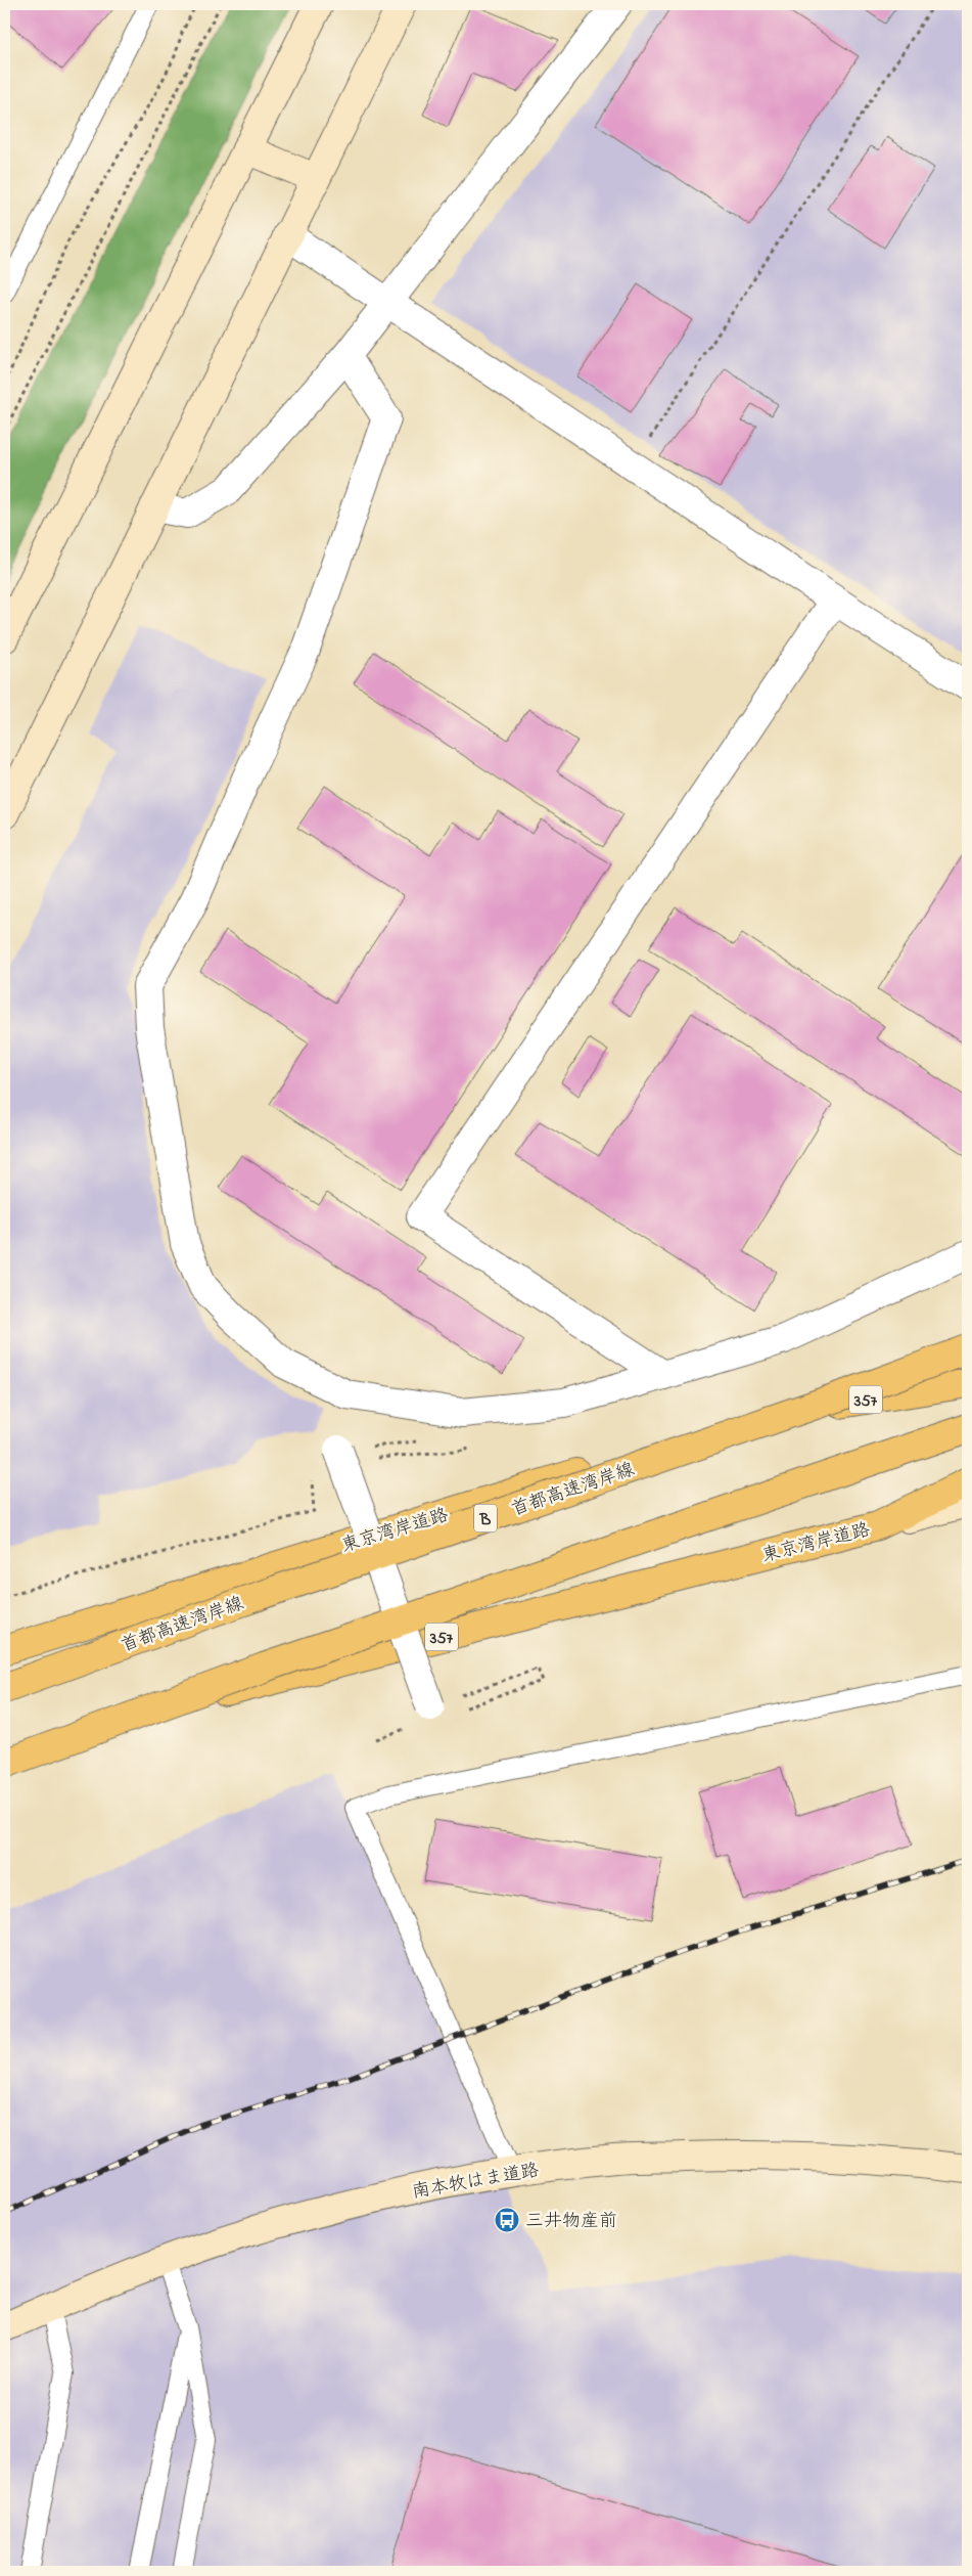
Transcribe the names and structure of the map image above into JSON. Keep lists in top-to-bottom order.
{
  "streets": {
    "highway": [
      "357",
      "首都高速湾岸線",
      "B",
      "東京湾岸道路"
    ],
    "street": ["南本牧はま道路"]
  },
  "places": {
    "bus stop": ["三井物産前"]
  }
}
